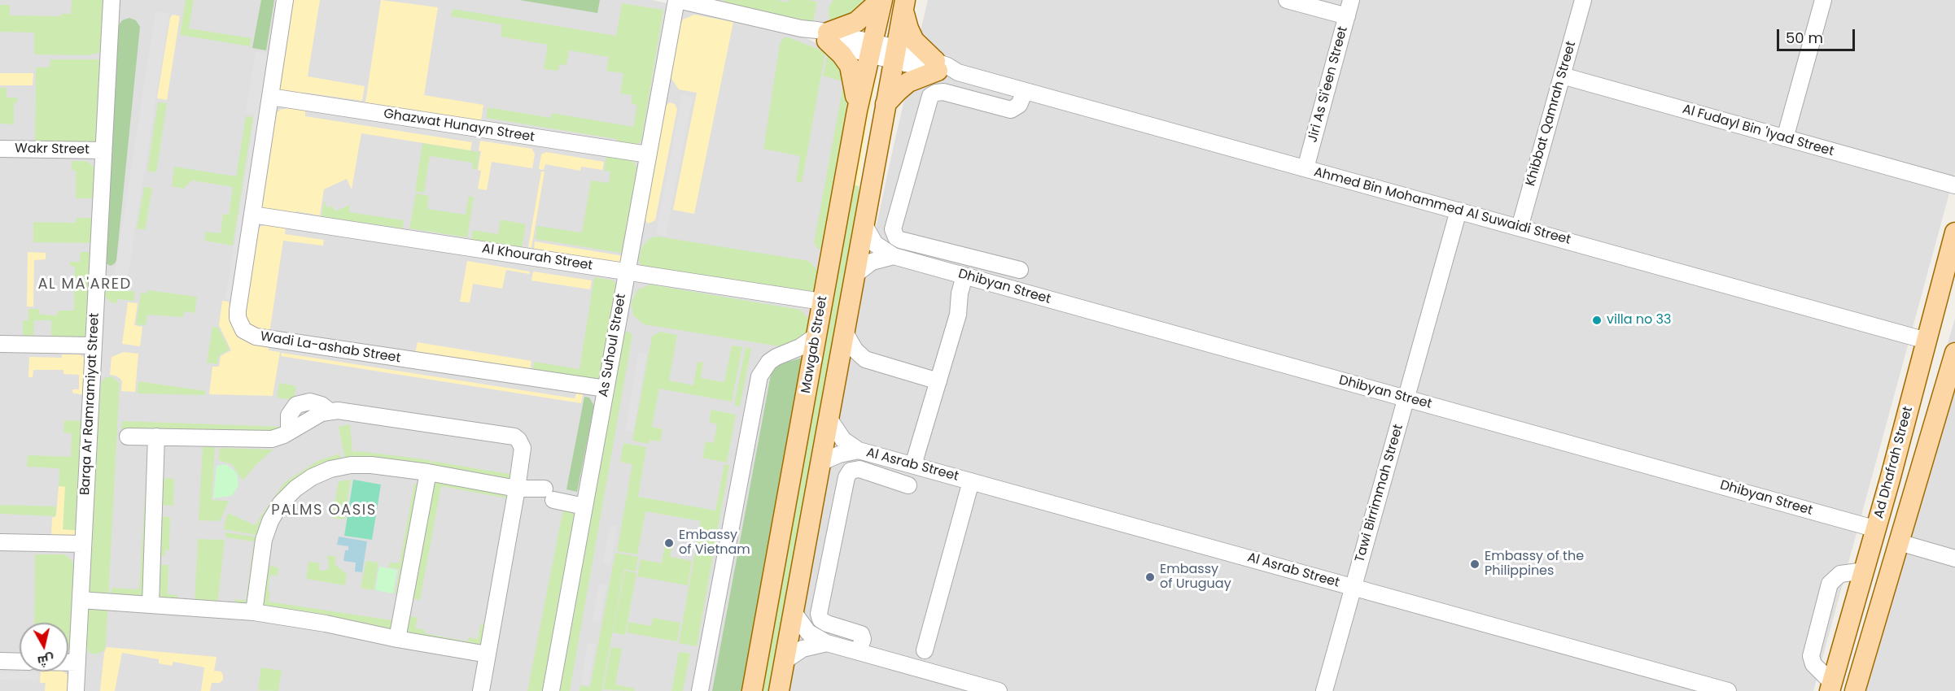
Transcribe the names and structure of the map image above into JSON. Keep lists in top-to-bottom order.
{
  "streets": {
    "main road": ["Mawgab Street", "Ad Dhafrah Street"],
    "street": [
      "Jiri As Si'een Street",
      "Khibbat Qamrah Street",
      "Ghazwat Hunayn Street",
      "Al Fudayl Bin 'Iyad Street",
      "Wakr Street",
      "Ahmed Bin Mohammed Al Suwaidi Street",
      "Al Khourah Street",
      "Dhibyan Street",
      "As Suhoul Street",
      "Wadi La-ashab Street",
      "Barqa Ar Ramramiyat Street",
      "Al Asrab Street",
      "Tawi Birrimmah Street"
    ]
  },
  "crossings": [
    ["Jiri As Si'een Street", "Ahmed Bin Mohammed Al Suwaidi Street"],
    ["Khibbat Qamrah Street", "Al Fudayl Bin 'Iyad Street"],
    ["Khibbat Qamrah Street", "Ahmed Bin Mohammed Al Suwaidi Street"],
    ["Ghazwat Hunayn Street", "As Suhoul Street"],
    ["Ghazwat Hunayn Street", "Wadi La-ashab Street"],
    ["Wakr Street", "Barqa Ar Ramramiyat Street"],
    ["Ahmed Bin Mohammed Al Suwaidi Street", "Mawgab Street"],
    ["Ahmed Bin Mohammed Al Suwaidi Street", "As Suhoul Street"],
    ["Ahmed Bin Mohammed Al Suwaidi Street", "Ad Dhafrah Street"],
    ["Ahmed Bin Mohammed Al Suwaidi Street", "Tawi Birrimmah Street"],
    ["Al Khourah Street", "Mawgab Street"],
    ["Al Khourah Street", "As Suhoul Street"],
    ["Al Khourah Street", "Wadi La-ashab Street"],
    ["Dhibyan Street", "Mawgab Street"],
    ["Dhibyan Street", "Ad Dhafrah Street"],
    ["Dhibyan Street", "Tawi Birrimmah Street"],
    ["Mawgab Street", "Al Asrab Street"],
    ["As Suhoul Street", "Wadi La-ashab Street"],
    ["Al Asrab Street", "Tawi Birrimmah Street"]
  ],
  "districts": ["AL MA'ARED", "PALMS OASIS"],
  "places": [
    "villa no 33",
    "Embassy of Vietnam",
    "Embassy of the Philippines",
    "Embassy of Uruguay"
  ],
  "scale_bar": "50 m",
  "north": "bottom"
}
